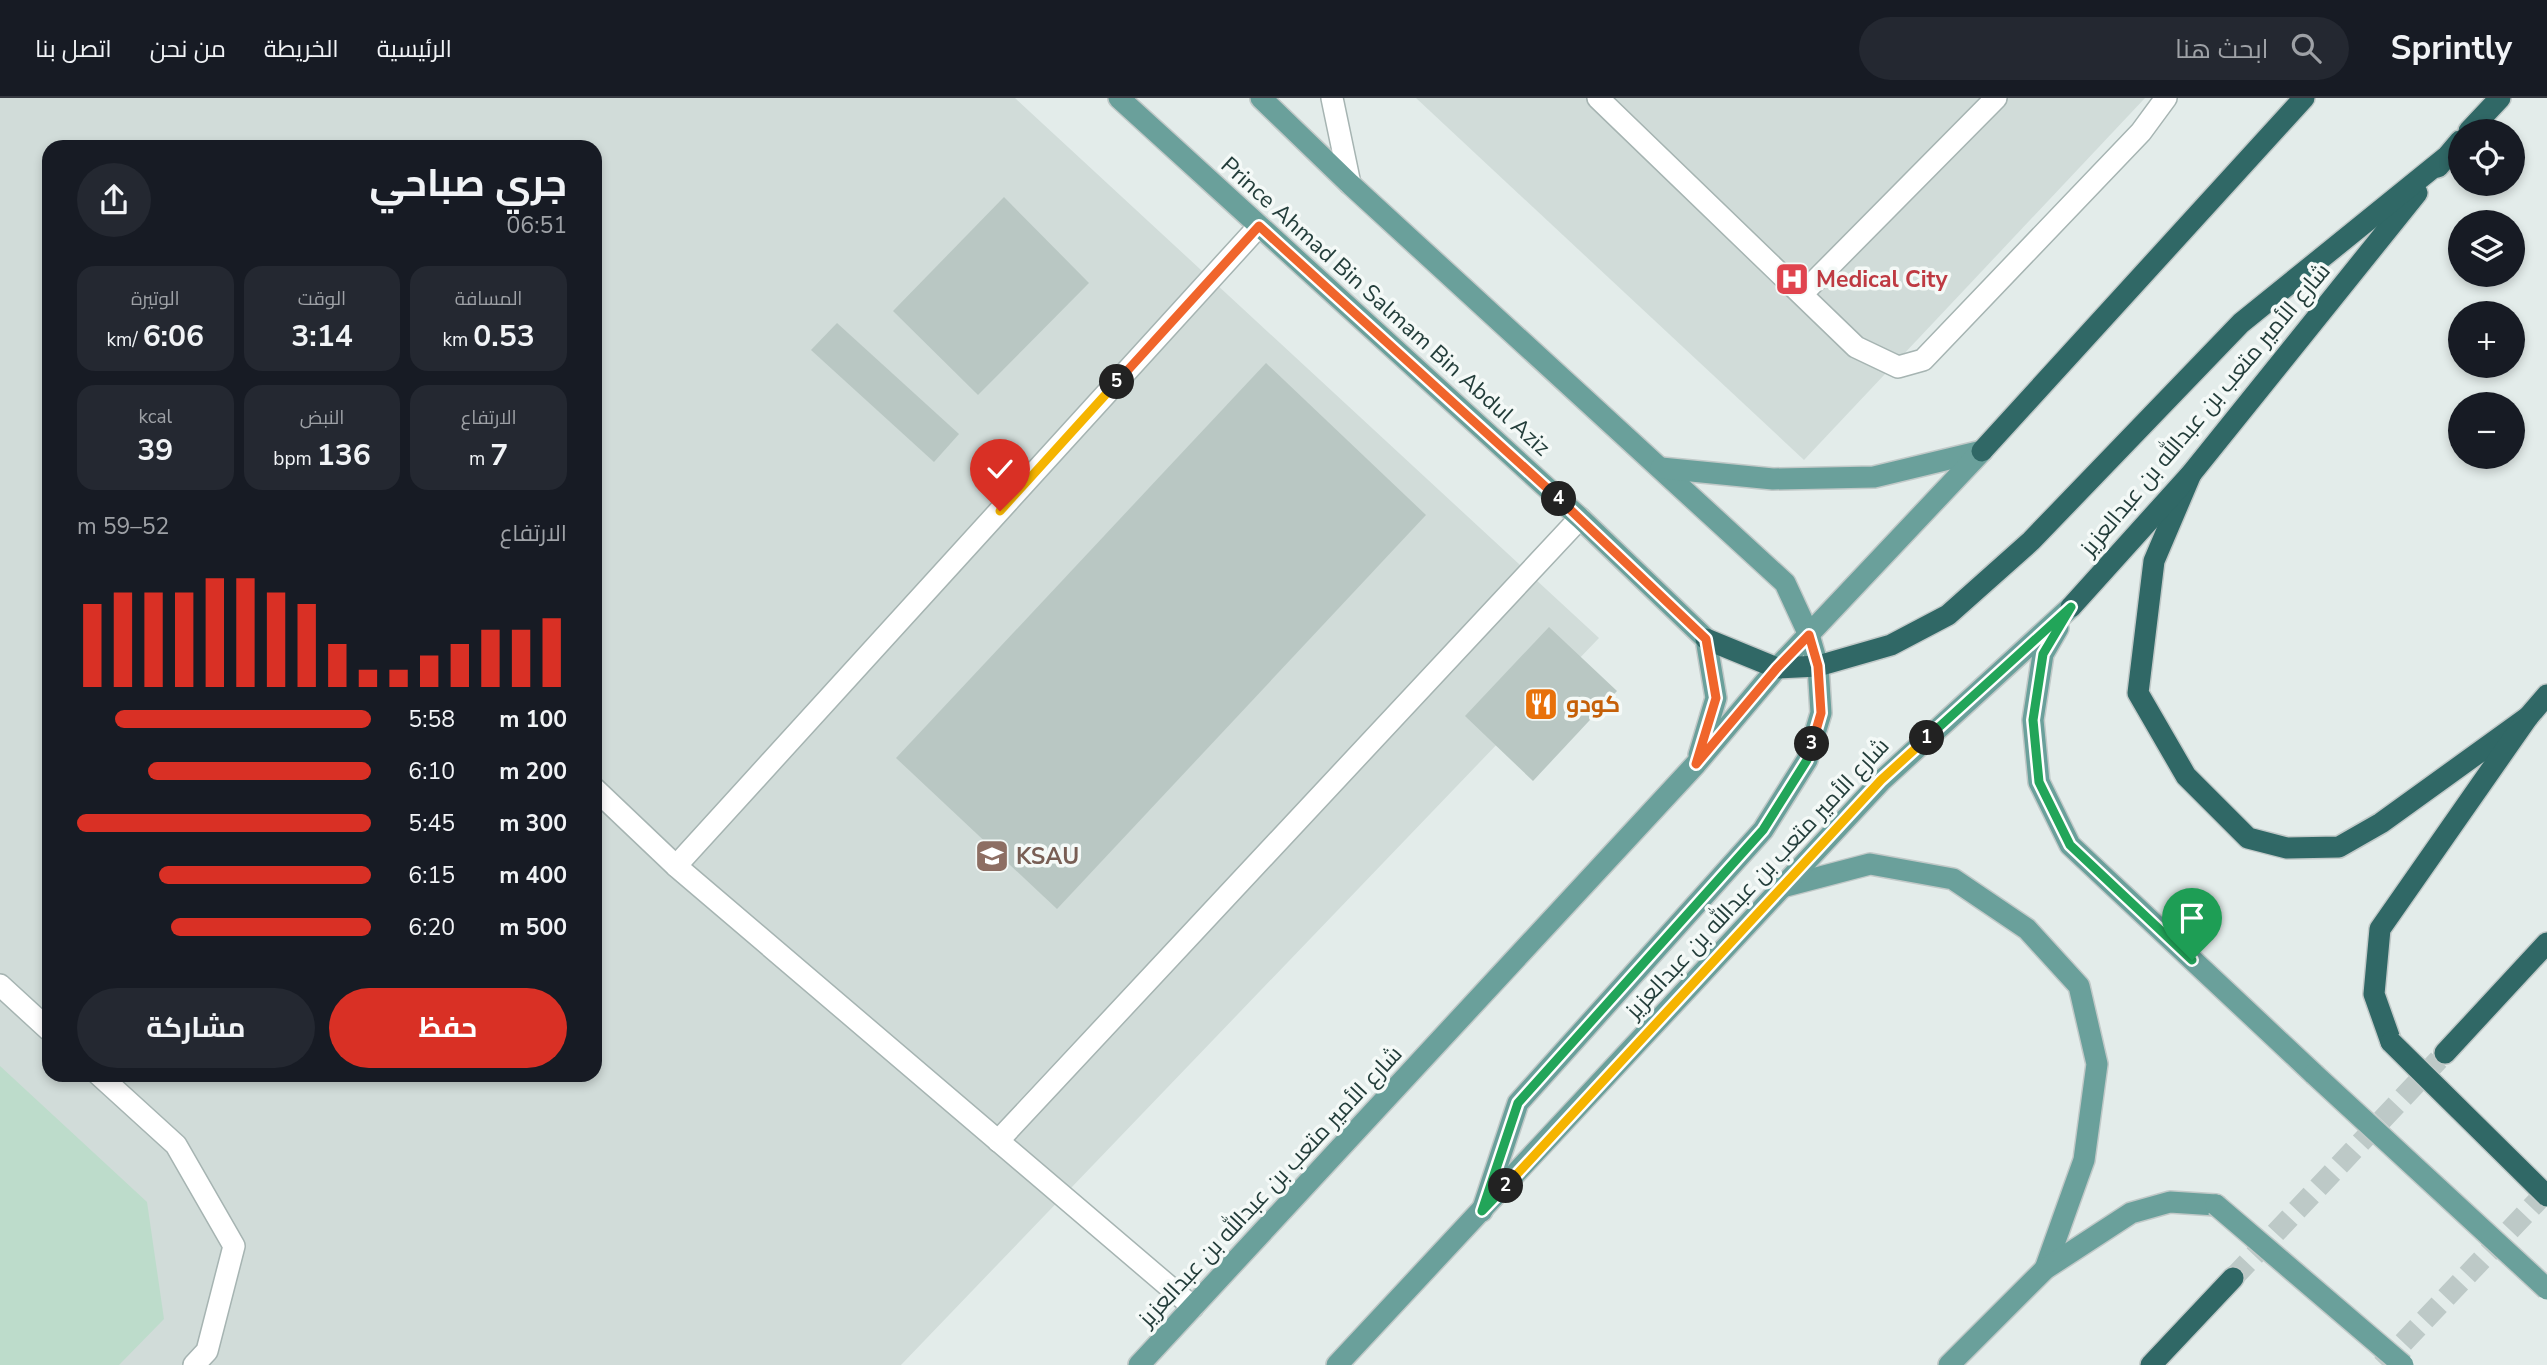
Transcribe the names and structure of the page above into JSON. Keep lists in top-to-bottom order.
{
  "streets": {
    "highway": ["شارع الأمير متعب بن عبدالله بن عبدالعزيز"],
    "main road": ["Prince Ahmad Bin Salmam Bin Abdul Aziz"]
  },
  "places": {
    "hospital": ["Medical City"],
    "restaurant": ["كودو"],
    "school or university": ["KSAU"]
  },
  "page": {
    "header": "Sprintly",
    "search": "ابحث هنا",
    "nav": [
      "الرئيسية",
      "الخريطة",
      "من نحن",
      "اتصل بنا"
    ],
    "map_buttons": ["+", "−"],
    "heading": ["جري صباحي", "06:51"],
    "stats": [
      ["المسافة", "0.53 km"],
      ["الوقت", "3:14"],
      ["الوتيرة", "6:06 /km"],
      ["الارتفاع", "7 m"],
      ["النبض", "136 bpm"],
      ["kcal", "39"]
    ],
    "pins": [
      "5",
      "4",
      "1",
      "3",
      "2"
    ],
    "chart": ["الارتفاع", "52–59 m"],
    "list": [
      {
        "name": "100 m",
        "note": "5:58"
      },
      {
        "name": "200 m",
        "note": "6:10"
      },
      {
        "name": "300 m",
        "note": "5:45"
      },
      {
        "name": "400 m",
        "note": "6:15"
      },
      {
        "name": "500 m",
        "note": "6:20"
      }
    ],
    "buttons": ["حفظ", "مشاركة"]
  }
}
